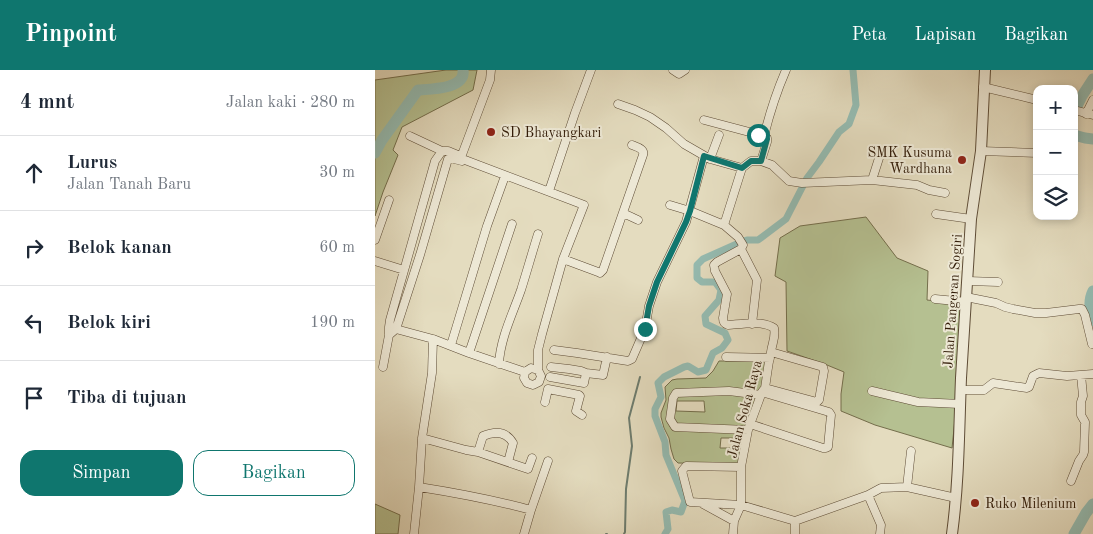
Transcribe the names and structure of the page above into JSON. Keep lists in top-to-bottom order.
{
  "streets": {
    "street": ["Jalan Pangeran Sogiri", "Jalan Soka Raya"]
  },
  "places": ["SD Bhayangkari", "SMK Kusuma Wardhana", "Ruko Milenium"],
  "page": {
    "header": "Pinpoint",
    "nav": ["Peta", "Lapisan", "Bagikan"],
    "heading": ["4 mnt", "Jalan kaki · 280 m"],
    "map_buttons": ["+", "−"],
    "list": [
      ["Lurus", "Jalan Tanah Baru", "30 m"],
      ["Belok kanan", "60 m"],
      ["Belok kiri", "190 m"],
      "Tiba di tujuan"
    ],
    "buttons": ["Simpan", "Bagikan"]
  }
}
